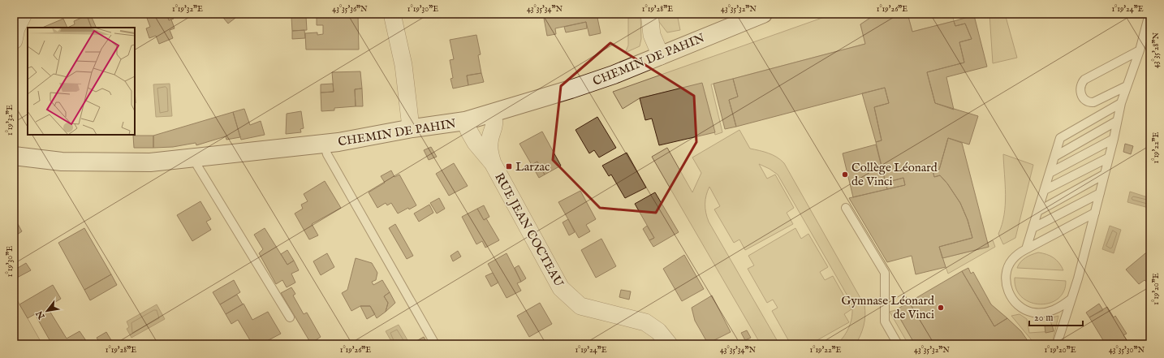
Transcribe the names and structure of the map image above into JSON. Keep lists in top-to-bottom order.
{
  "streets": {
    "main road": ["CHEMIN DE PAHIN"],
    "street": ["RUE JEAN COCTEAU"]
  },
  "crossings": [
    ["CHEMIN DE PAHIN", "RUE JEAN COCTEAU"]
  ],
  "places": {
    "transit": ["Larzac"],
    "other": ["Collège Léonard de Vinci", "Gymnase Léonard de Vinci"]
  },
  "scale_bar": "20 m",
  "north": "bottom left",
  "coordinates": [
    "1°19'32\"E",
    "43°35'36\"N",
    "1°19'30\"E",
    "43°35'34\"N",
    "1°19'28\"E",
    "43°35'32\"N",
    "1°19'26\"E",
    "1°19'24\"E",
    "43°35'28\"N",
    "1°19'22\"E",
    "1°19'20\"E",
    "43°35'30\"N"
  ]
}
